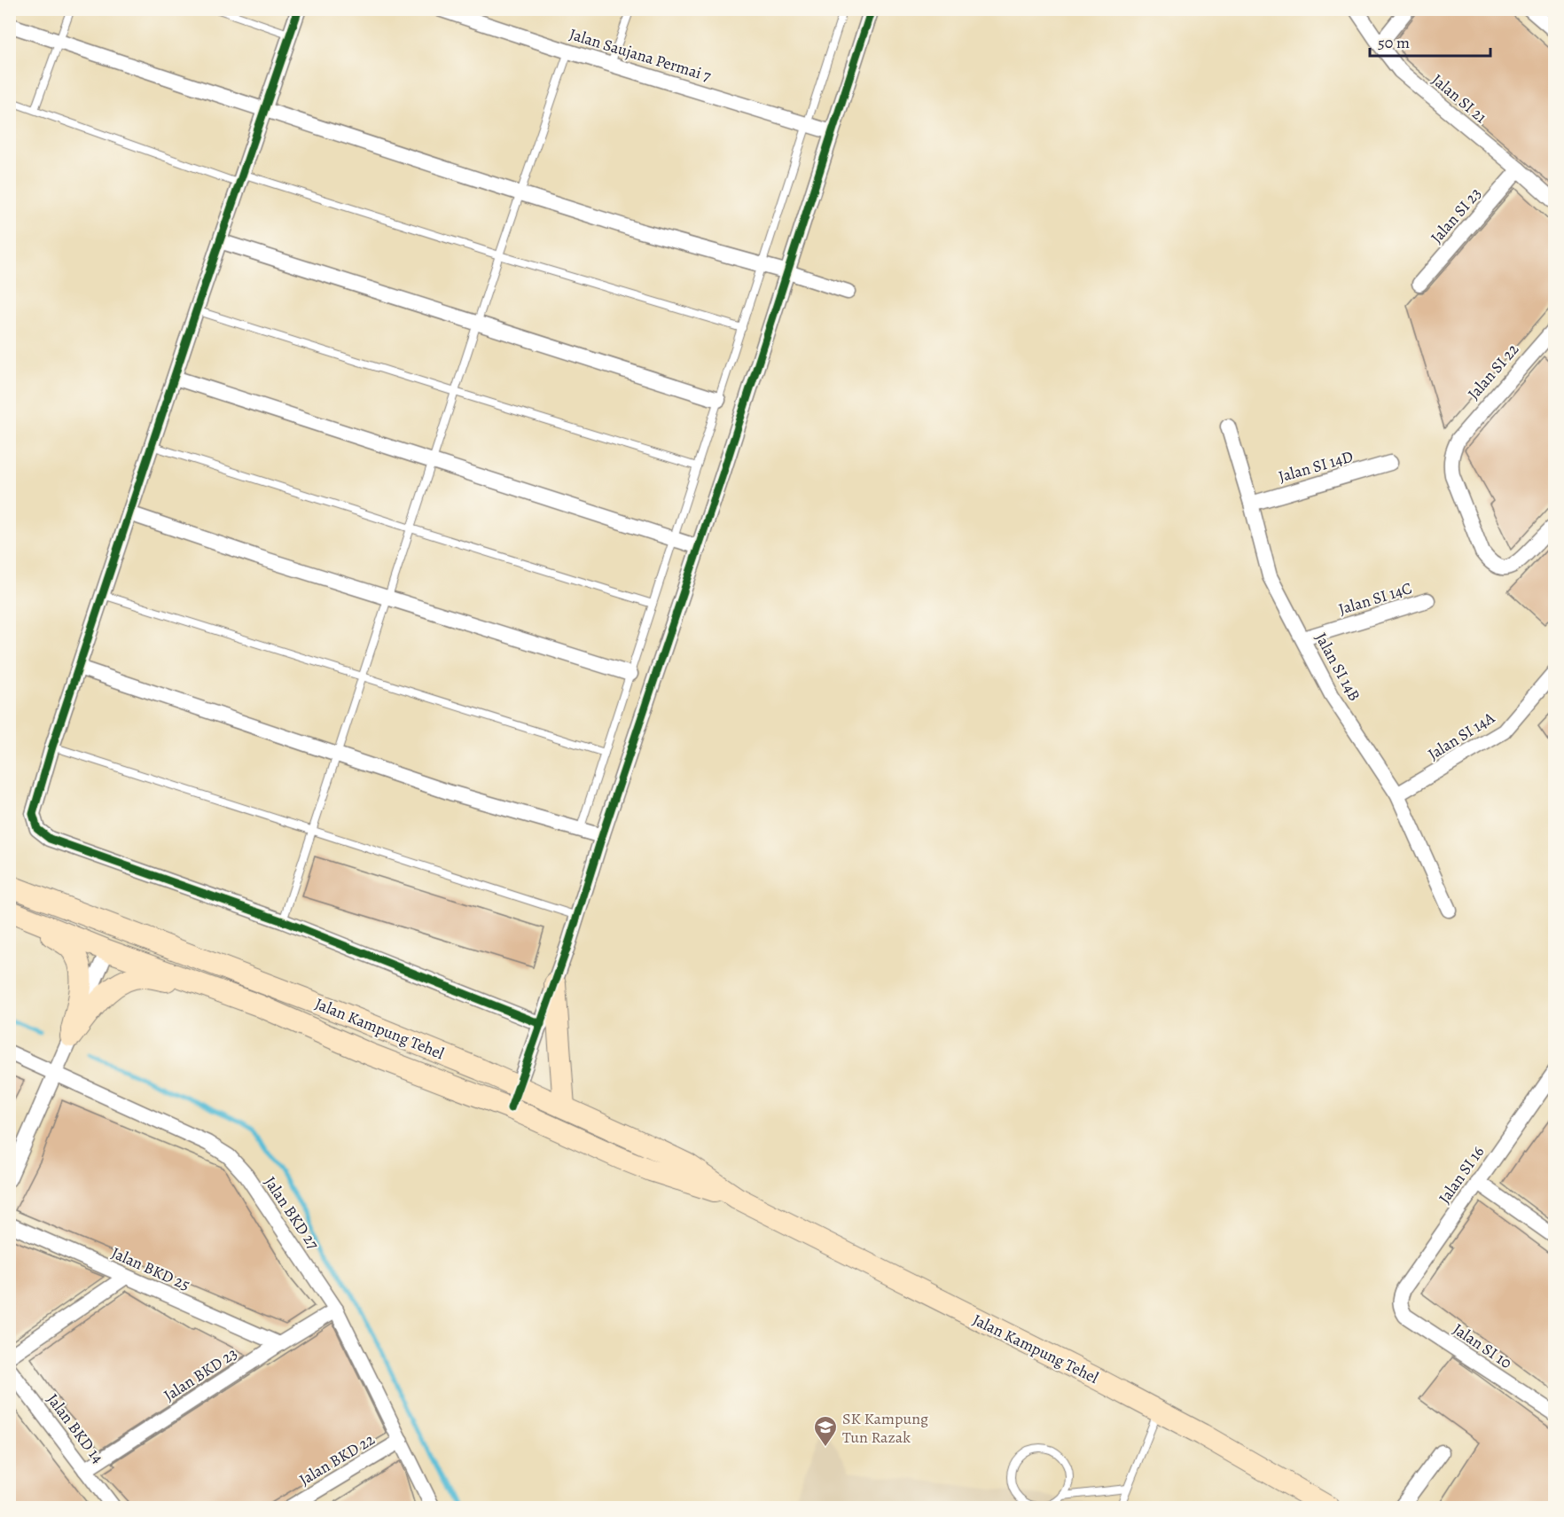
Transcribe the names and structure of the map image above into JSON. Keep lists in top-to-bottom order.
{
  "streets": {
    "main road": ["Jalan Kampung Tehel"],
    "street": [
      "Jalan Saujana Permai 7",
      "Jalan SI 21",
      "Jalan SI 23",
      "Jalan SI 22",
      "Jalan SI 14D",
      "Jalan SI 14C",
      "Jalan SI 14B",
      "Jalan SI 14A",
      "Jalan SI 16",
      "Jalan BKD 27",
      "Jalan BKD 25",
      "Jalan SI 10",
      "Jalan BKD 23",
      "Jalan BKD 14",
      "Jalan BKD 22"
    ]
  },
  "crossings": [
    ["Jalan SI 21", "Jalan SI 23"],
    ["Jalan SI 14D", "Jalan SI 14B"],
    ["Jalan SI 14C", "Jalan SI 14B"],
    ["Jalan SI 14B", "Jalan SI 14A"],
    ["Jalan SI 16", "Jalan SI 10"],
    ["Jalan BKD 27", "Jalan BKD 23"],
    ["Jalan BKD 27", "Jalan BKD 22"],
    ["Jalan BKD 25", "Jalan BKD 23"],
    ["Jalan BKD 23", "Jalan BKD 14"]
  ],
  "places": {
    "school or university": ["SK Kampung Tun Razak"]
  },
  "scale_bar": "50 m"
}
